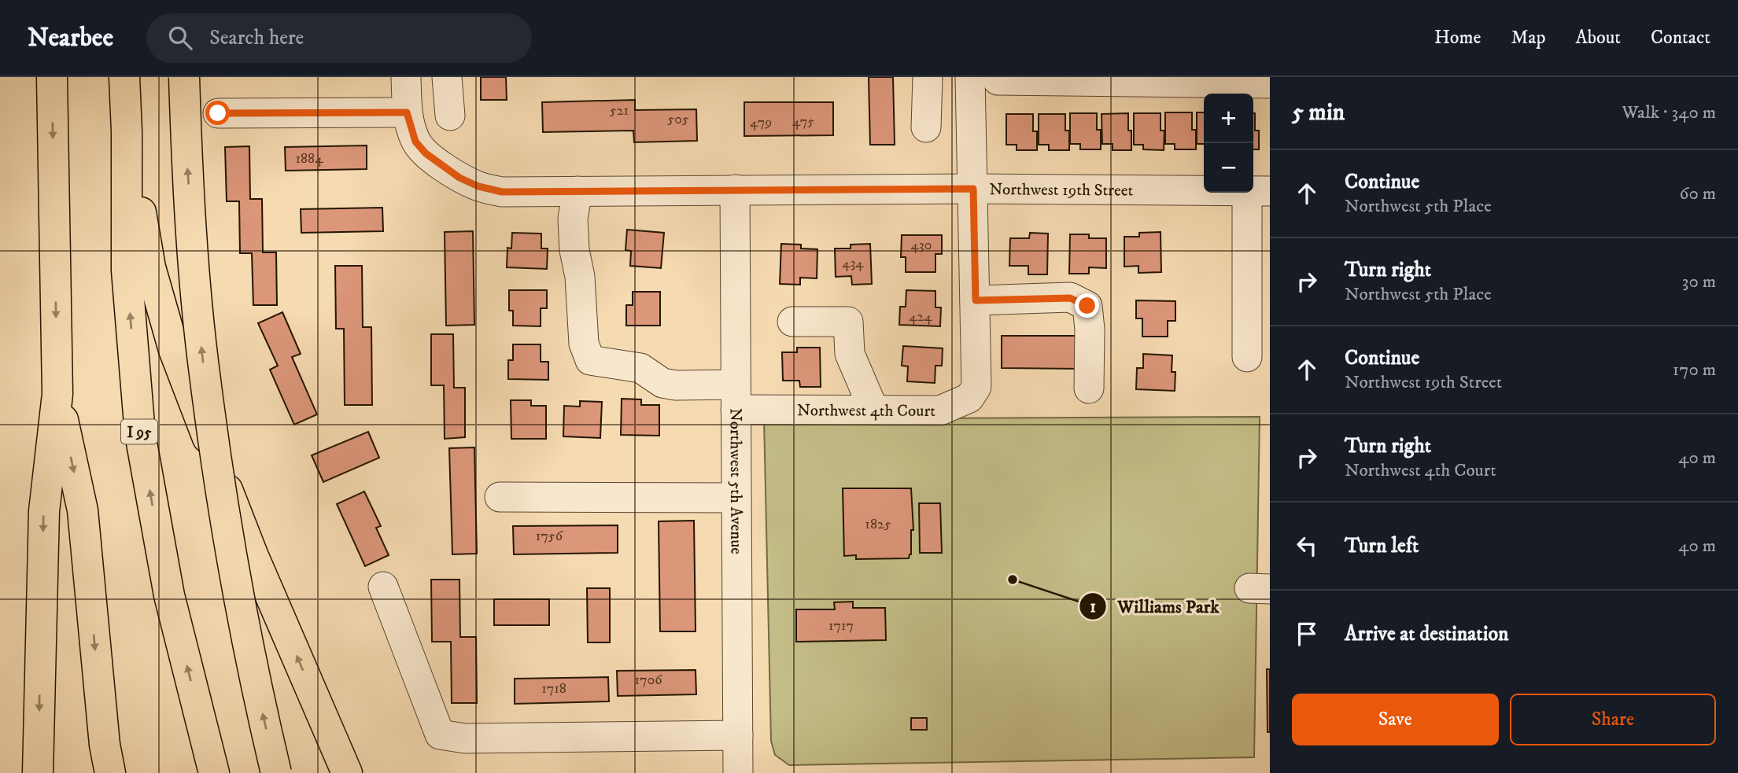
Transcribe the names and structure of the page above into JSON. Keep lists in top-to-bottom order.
{
  "streets": {
    "highway": ["I 95"],
    "street": ["Northwest 19th Street", "Northwest 4th Court", "Northwest 5th Avenue"]
  },
  "crossings": [
    ["Northwest 19th Street", "Northwest 4th Court"],
    ["Northwest 19th Street", "Northwest 5th Avenue"],
    ["Northwest 4th Court", "Northwest 5th Avenue"]
  ],
  "places": ["Williams Park"],
  "house_numbers": [
    "521",
    "505",
    "475",
    "479",
    "1884",
    "430",
    "434",
    "424",
    "1825",
    "1756",
    "1717",
    "1706",
    "1718"
  ],
  "page": {
    "header": "Nearbee",
    "search": "Search here",
    "nav": [
      "Home",
      "Map",
      "About",
      "Contact"
    ],
    "heading": ["5 min", "Walk · 340 m"],
    "map_buttons": ["+", "−"],
    "list": [
      ["Continue", "Northwest 5th Place", "60 m"],
      ["Turn right", "Northwest 5th Place", "30 m"],
      ["Continue", "Northwest 19th Street", "170 m"],
      ["Turn right", "Northwest 4th Court", "40 m"],
      ["Turn left", "40 m"],
      "Arrive at destination"
    ],
    "buttons": ["Save", "Share"]
  }
}
